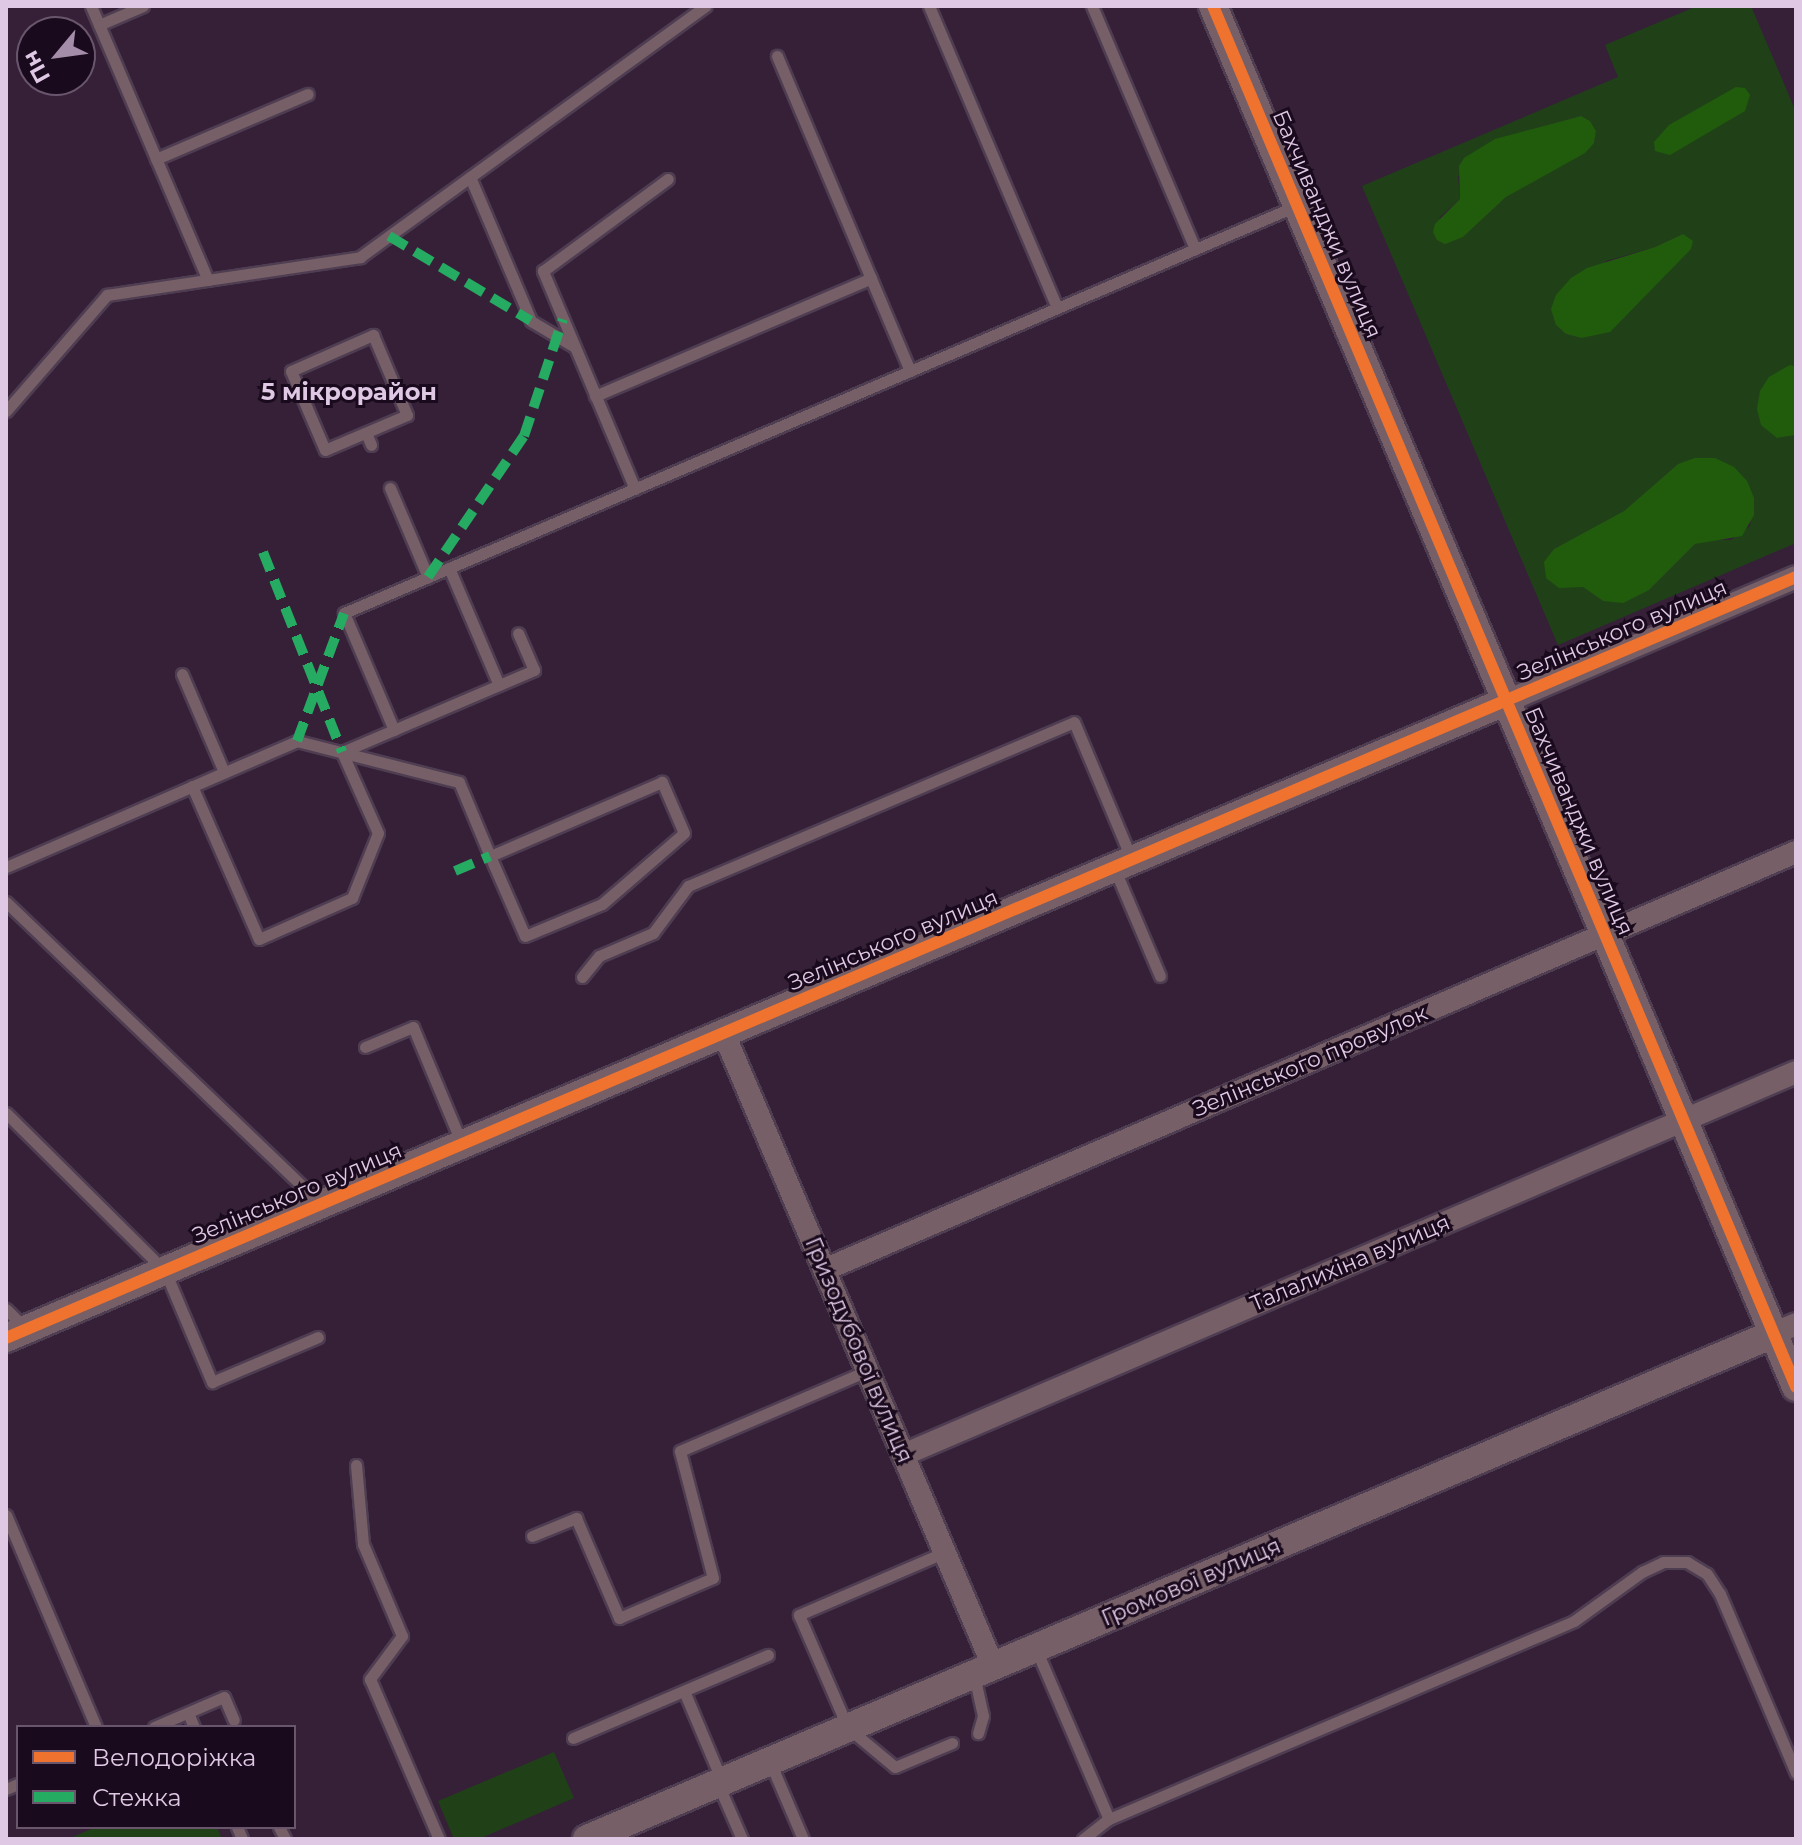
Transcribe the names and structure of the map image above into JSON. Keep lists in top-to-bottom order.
{
  "streets": {
    "street": [
      "Бахчиванджи вулиця",
      "Зелінського вулиця",
      "Зелінського провулок",
      "Талалихіна вулиця",
      "Гризодубової вулиця",
      "Громової вулиця"
    ]
  },
  "crossings": [
    ["Бахчиванджи вулиця", "Зелінського вулиця"],
    ["Бахчиванджи вулиця", "Зелінського провулок"],
    ["Бахчиванджи вулиця", "Талалихіна вулиця"],
    ["Бахчиванджи вулиця", "Громової вулиця"],
    ["Зелінського вулиця", "Гризодубової вулиця"],
    ["Зелінського провулок", "Гризодубової вулиця"],
    ["Талалихіна вулиця", "Гризодубової вулиця"],
    ["Гризодубової вулиця", "Громової вулиця"]
  ],
  "districts": ["5 мікрорайон"],
  "legend": ["Велодоріжка", "Стежка"],
  "north": "bottom left"
}
